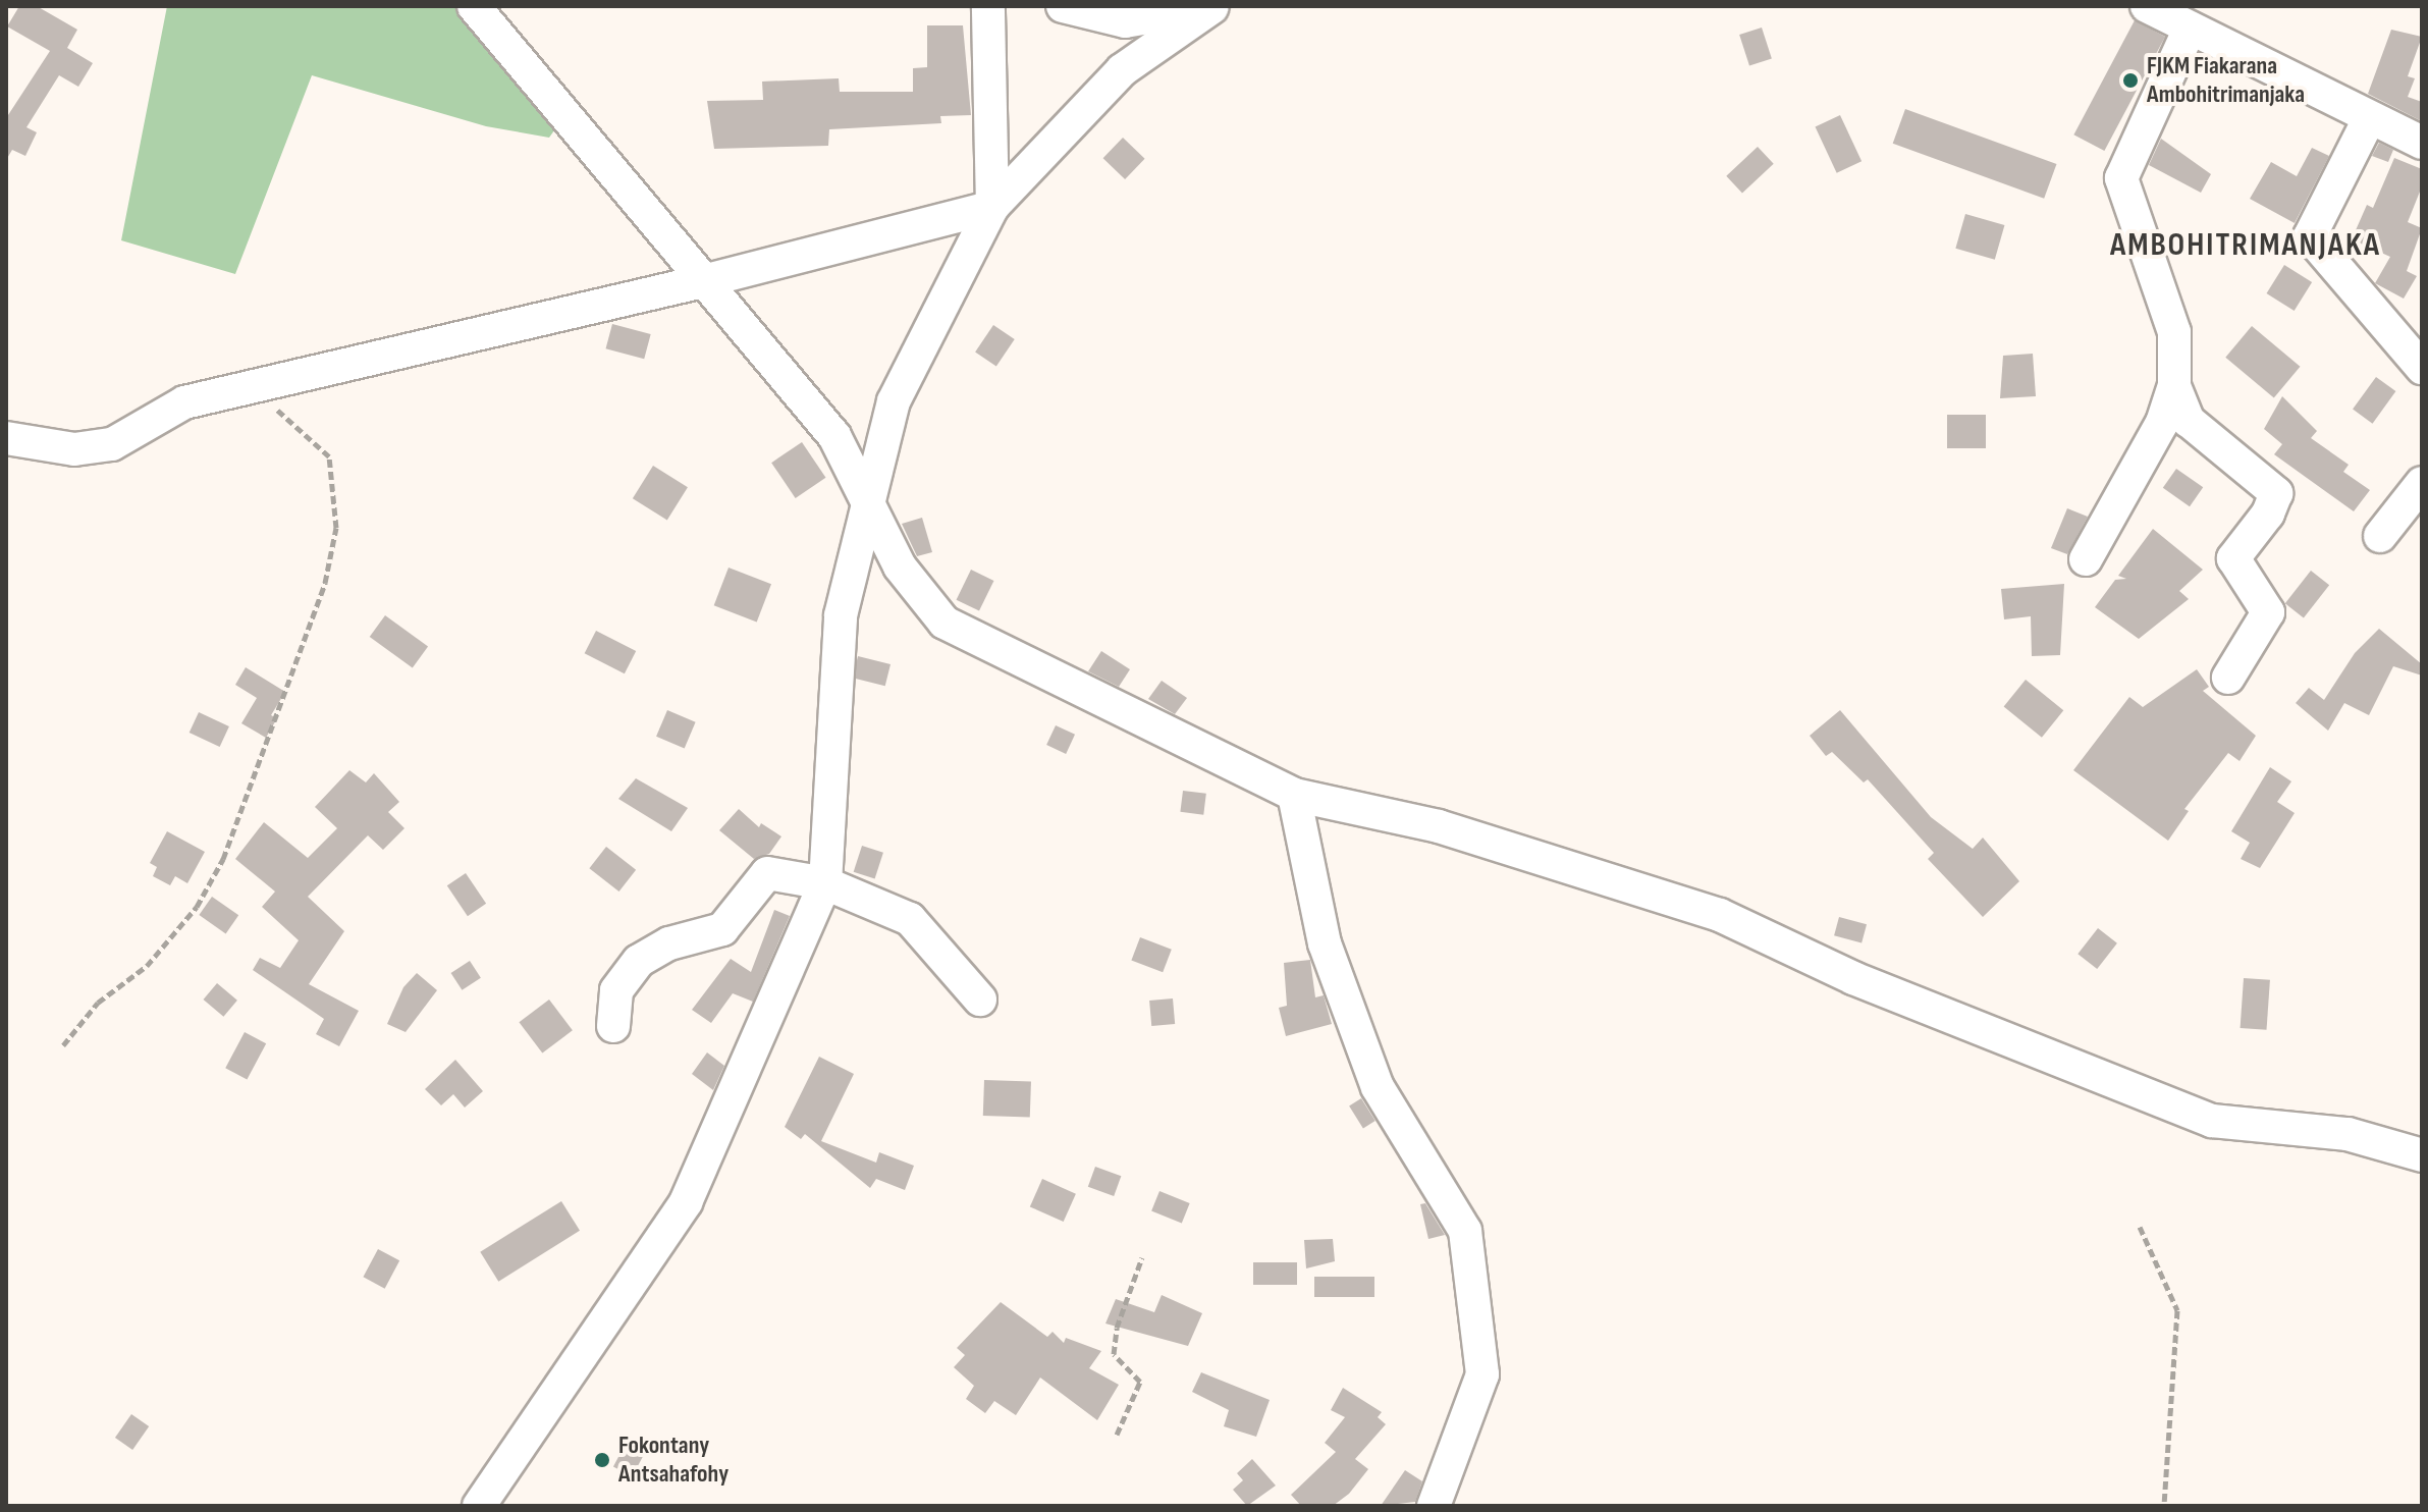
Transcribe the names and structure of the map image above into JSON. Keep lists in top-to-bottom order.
{
  "districts": ["AMBOHITRIMANJAKA"],
  "places": ["FJKM Fiakarana Ambohitrimanjaka", "Fokontany Antsahafohy"]
}
